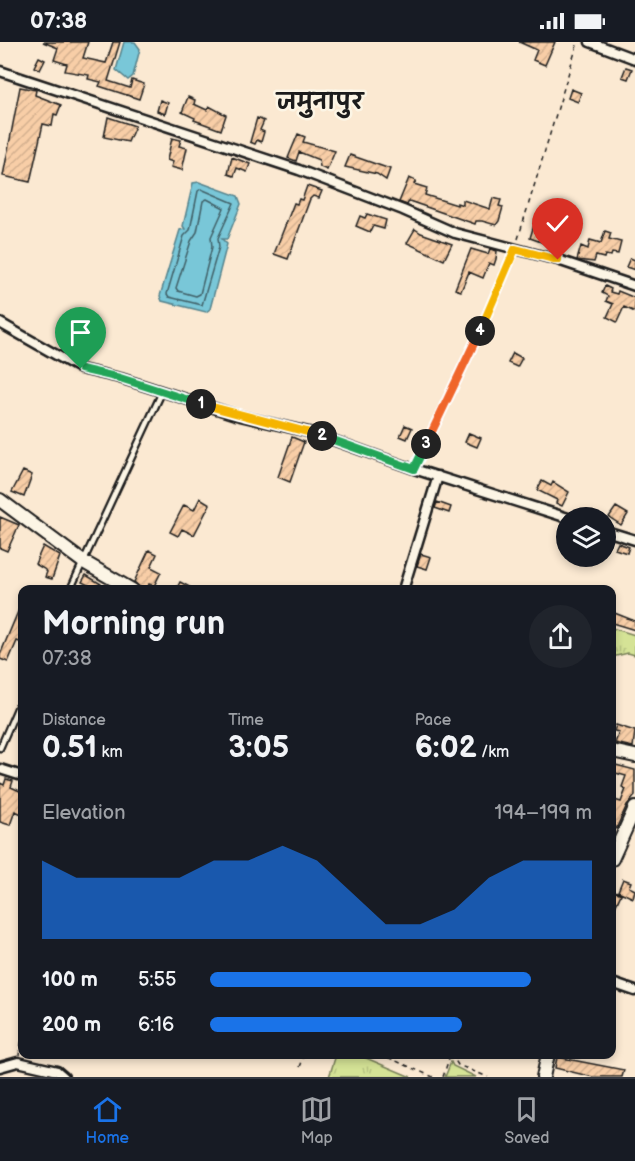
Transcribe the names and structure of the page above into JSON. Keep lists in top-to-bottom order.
{
  "districts": ["जमुनापुर"],
  "page": {
    "status": "07:38",
    "pins": [
      "4",
      "1",
      "2",
      "3"
    ],
    "heading": ["Morning run", "07:38"],
    "stats": [
      ["Distance", "0.51 km"],
      ["Time", "3:05"],
      ["Pace", "6:02 /km"]
    ],
    "chart": ["Elevation", "194–199 m"],
    "list": [
      {
        "name": "100 m",
        "note": "5:55"
      },
      {
        "name": "200 m",
        "note": "6:16"
      }
    ],
    "tabs": ["Home", "Map", "Saved"]
  }
}
